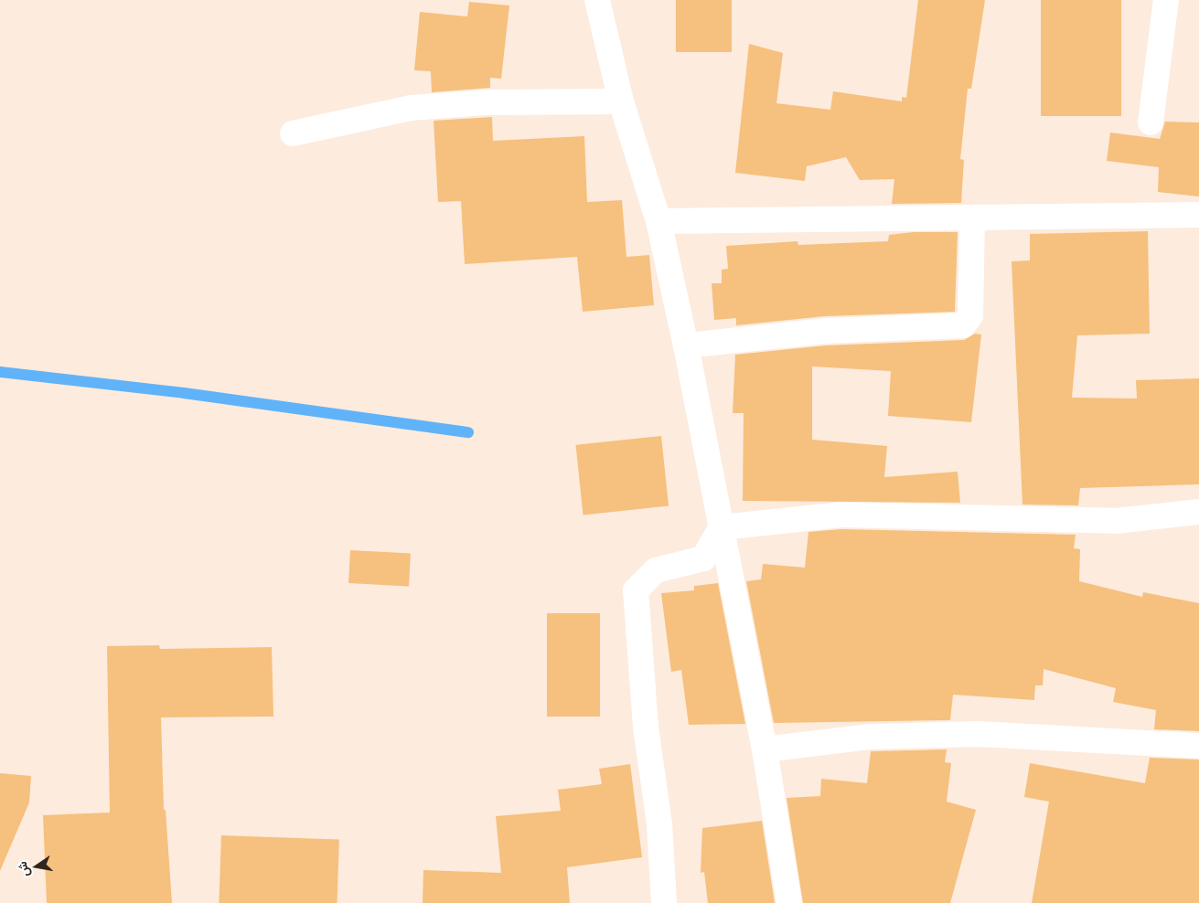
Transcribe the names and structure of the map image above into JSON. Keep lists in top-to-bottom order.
{
  "north": "left"
}
